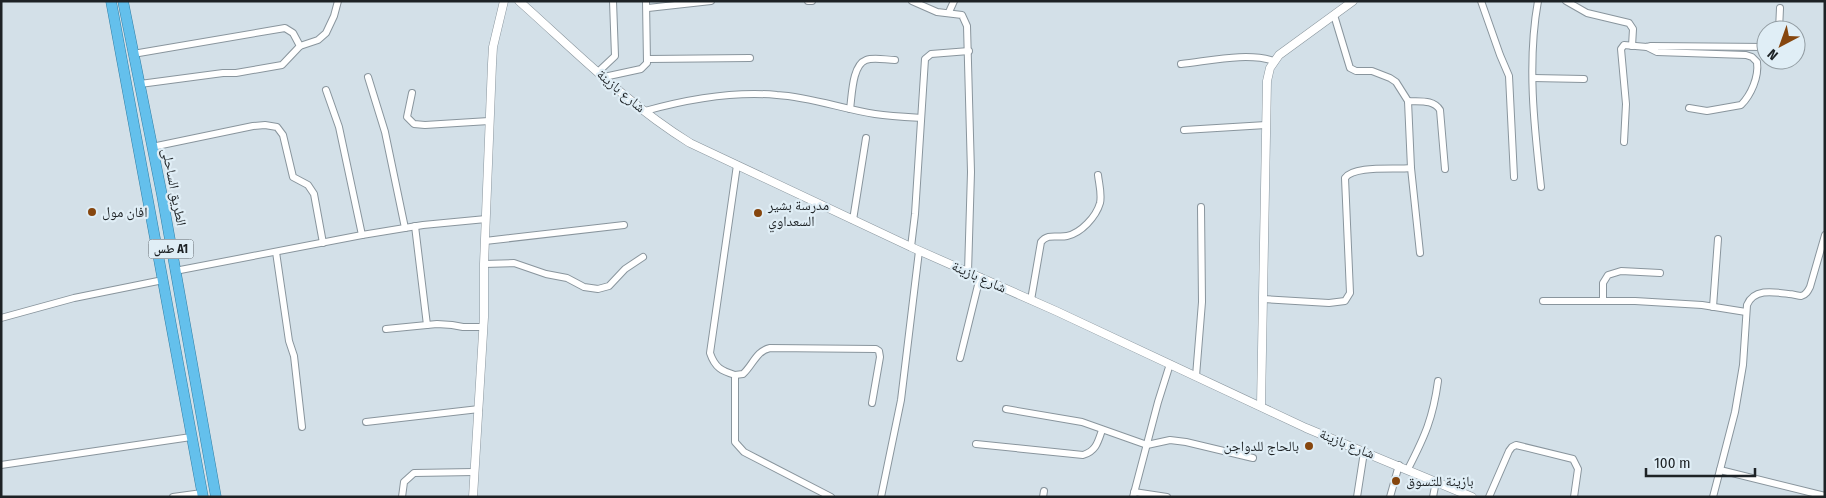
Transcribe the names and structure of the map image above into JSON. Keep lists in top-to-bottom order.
{
  "streets": {
    "highway": ["الطريق الساحلى", "طس A1"],
    "street": ["شارع بازينة"]
  },
  "places": [
    "افان مول",
    "مدرسة بشير السعداوي",
    "بالحاج للدواجن",
    "بازينة للتسوق"
  ],
  "scale_bar": "100 m",
  "north": "bottom left"
}
